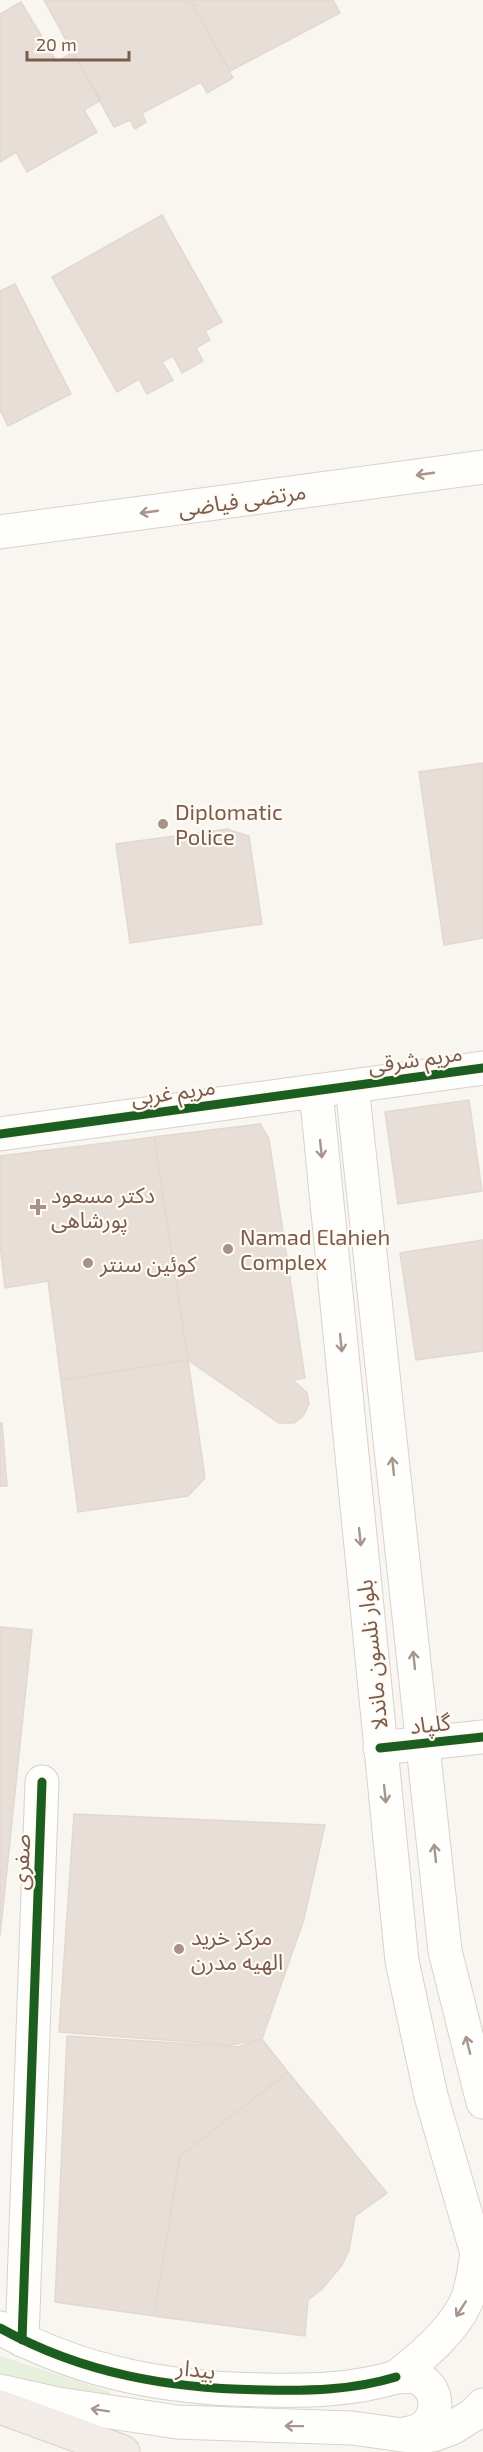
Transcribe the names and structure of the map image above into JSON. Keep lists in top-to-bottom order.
{
  "streets": {
    "main road": [
      "مرتضی فیاضی",
      "مریم شرقی",
      "مریم غربی",
      "بلوار نلسون ماندلا",
      "گلپاد",
      "صفری",
      "بیدار"
    ]
  },
  "crossings": [
    ["مریم شرقی", "مریم غربی"],
    ["مریم شرقی", "بلوار نلسون ماندلا"],
    ["مریم غربی", "بلوار نلسون ماندلا"],
    ["بلوار نلسون ماندلا", "گلپاد"],
    ["صفری", "بیدار"]
  ],
  "one_way": ["مرتضی فیاضی"],
  "places": {
    "other": [
      "Diplomatic Police",
      "Namad Elahieh Complex",
      "کوئین سنتر",
      "مرکز خرید الهیه مدرن"
    ],
    "health": ["دکتر مسعود پورشاهی"]
  },
  "scale_bar": "20 m"
}
